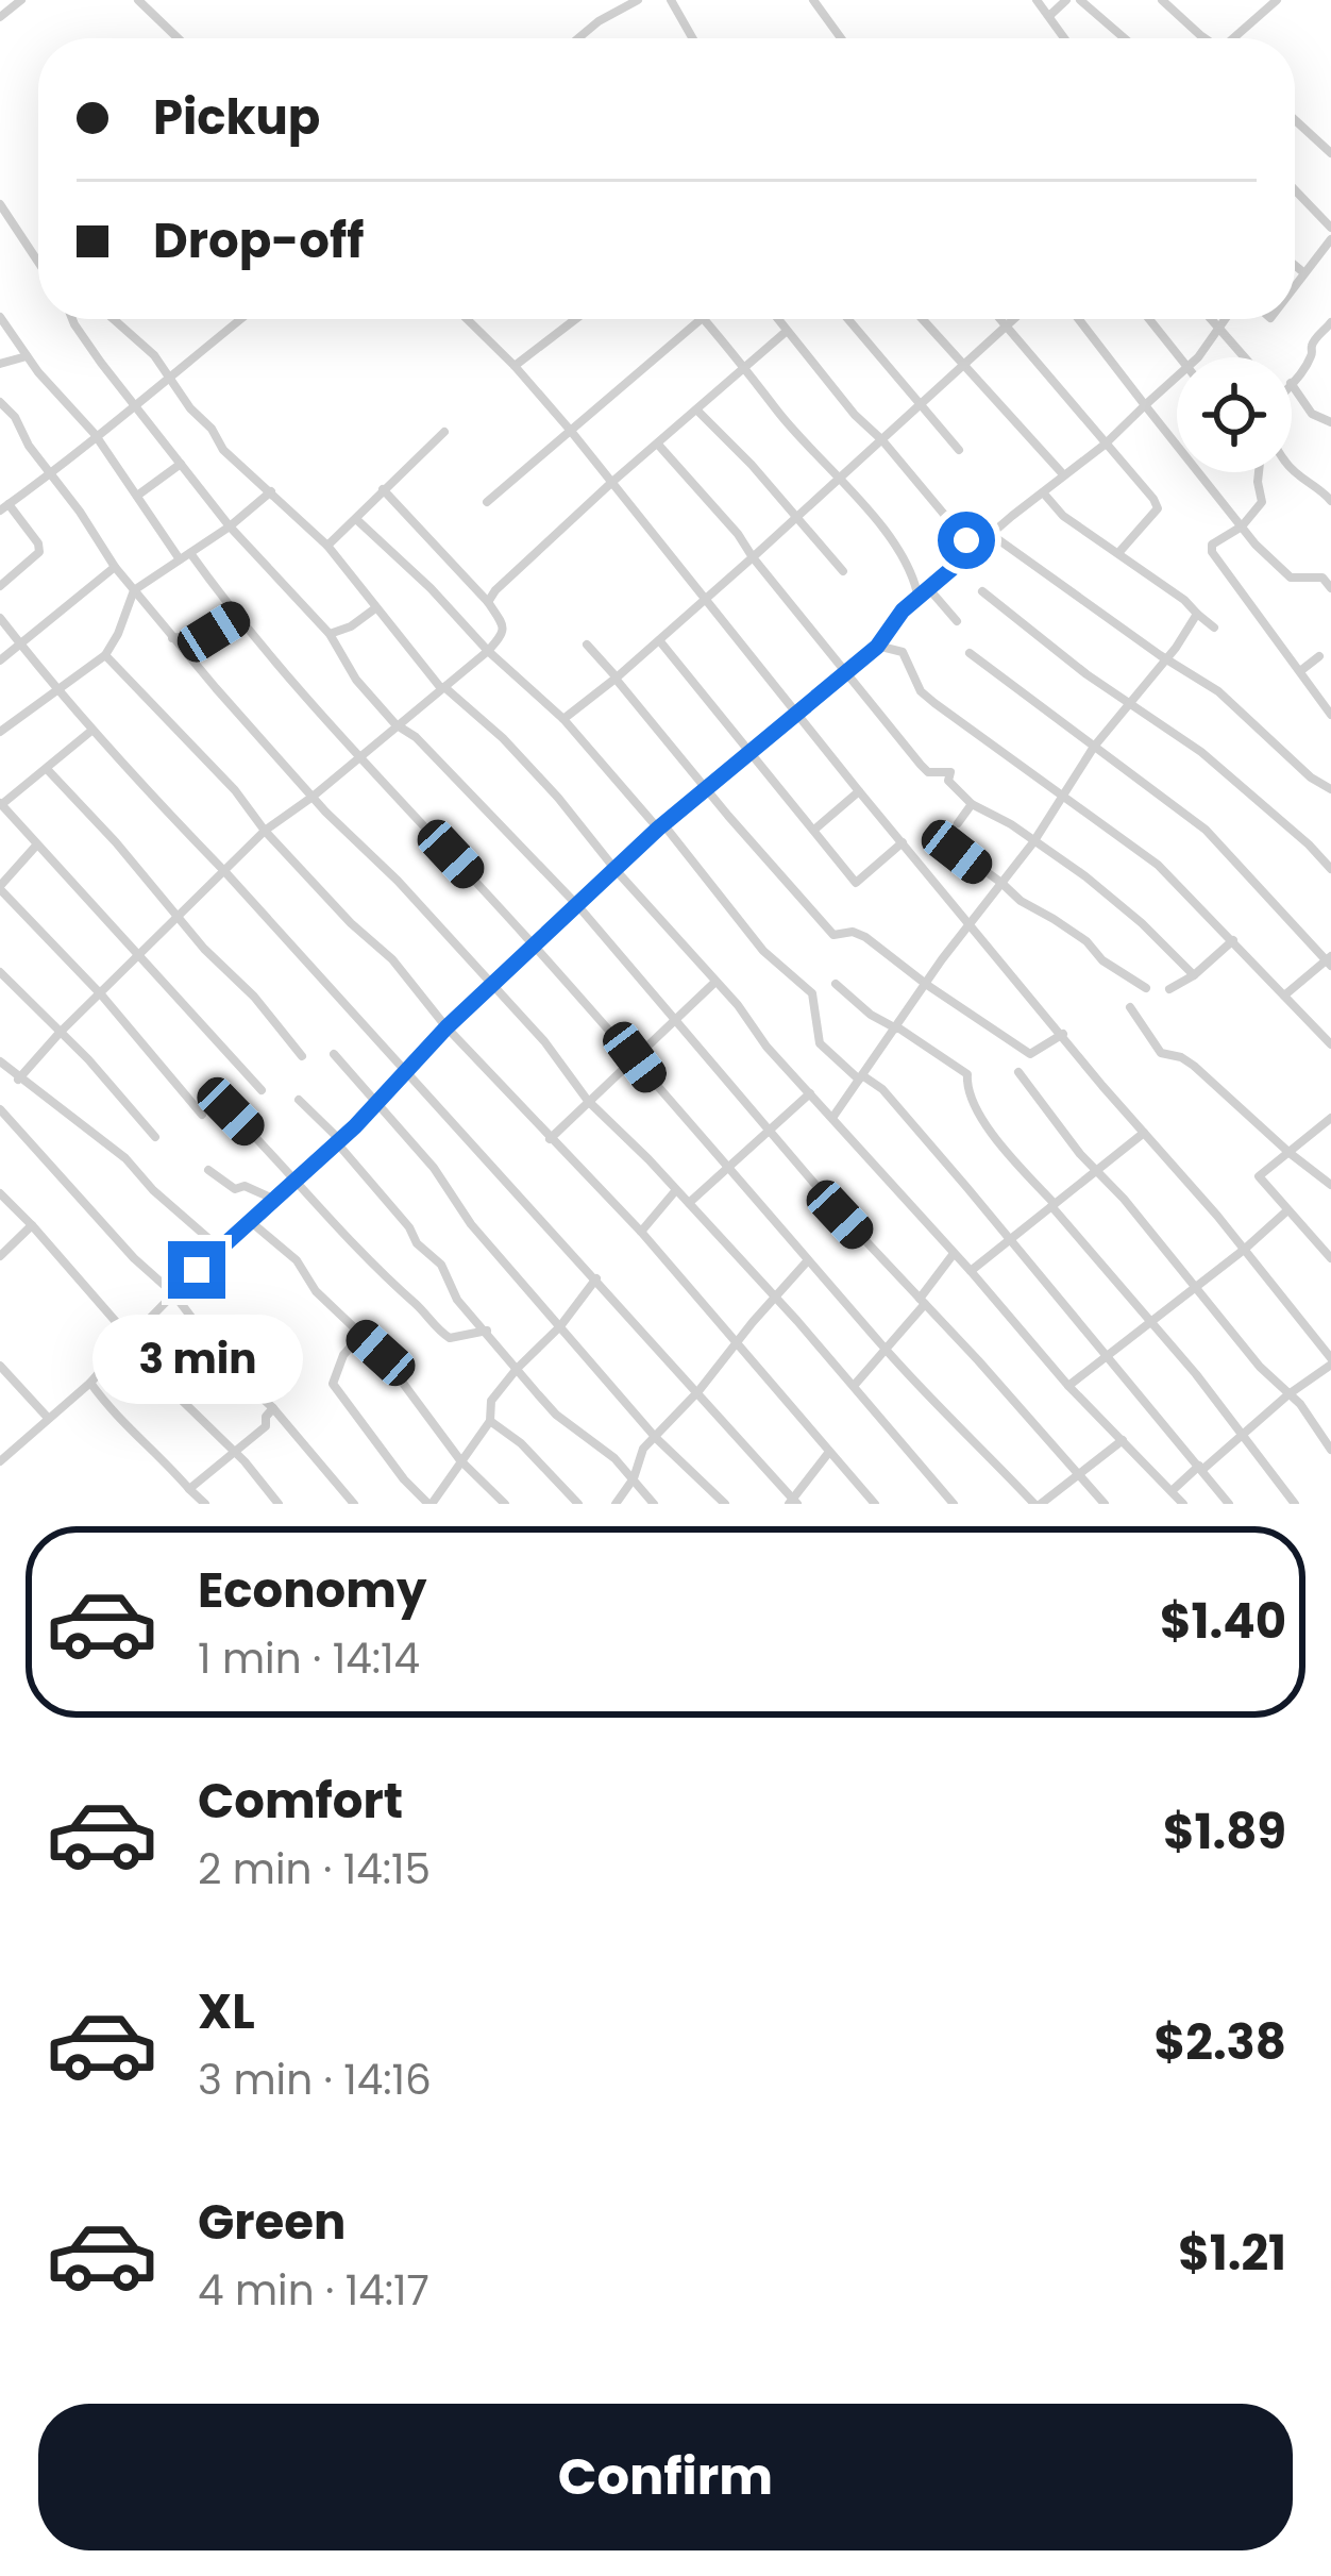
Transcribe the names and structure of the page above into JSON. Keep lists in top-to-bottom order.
{
  "page": {
    "banner": ["Pickup", "Drop-off"],
    "bubble": "3 min",
    "list": [
      {
        "name": "Economy",
        "note": "1 min · 14:14",
        "value": "$1.40"
      },
      {
        "name": "Comfort",
        "note": "2 min · 14:15",
        "value": "$1.89"
      },
      {
        "name": "XL",
        "note": "3 min · 14:16",
        "value": "$2.38"
      },
      {
        "name": "Green",
        "note": "4 min · 14:17",
        "value": "$1.21"
      }
    ],
    "buttons": "Confirm"
  }
}
